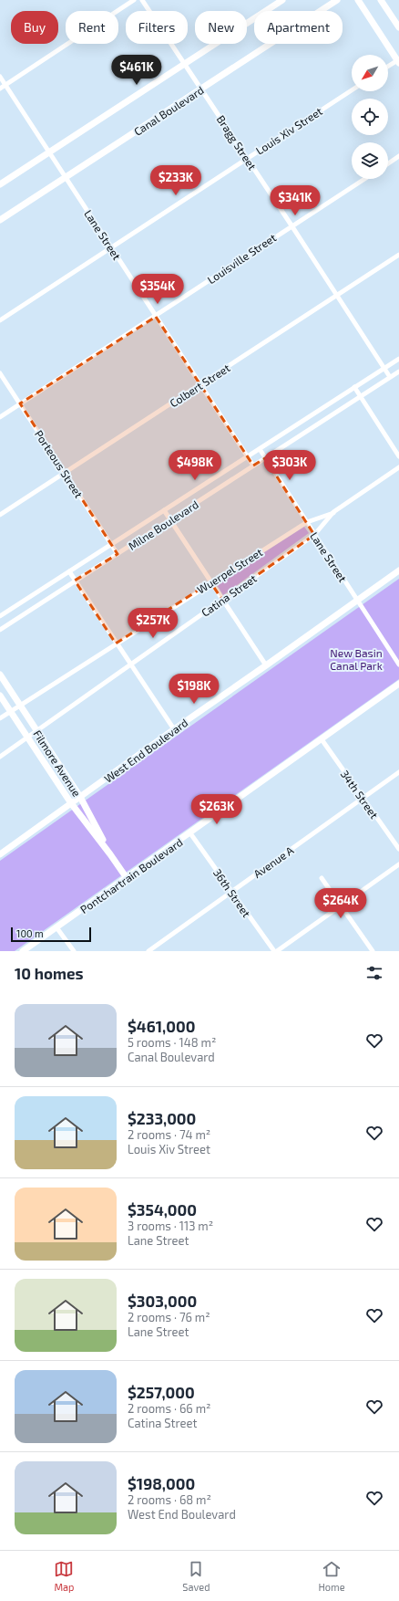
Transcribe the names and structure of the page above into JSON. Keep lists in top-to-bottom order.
{
  "streets": {
    "main road": [
      "Canal Boulevard",
      "West End Boulevard",
      "Filmore Avenue",
      "Pontchartrain Boulevard"
    ],
    "street": [
      "Louis Xiv Street",
      "Bragg Street",
      "Lane Street",
      "Louisville Street",
      "Colbert Street",
      "Porteous Street",
      "Milne Boulevard",
      "Wuerpel Street",
      "Catina Street",
      "34th Street",
      "Avenue A",
      "36th Street"
    ]
  },
  "crossings": [
    ["Canal Boulevard", "Bragg Street"],
    ["Canal Boulevard", "Lane Street"],
    ["Louis Xiv Street", "Bragg Street"],
    ["Louis Xiv Street", "Lane Street"],
    ["Bragg Street", "Louisville Street"],
    ["Bragg Street", "Colbert Street"],
    ["Bragg Street", "Milne Boulevard"],
    ["Lane Street", "Louisville Street"],
    ["Lane Street", "Colbert Street"],
    ["Lane Street", "Milne Boulevard"],
    ["Lane Street", "Wuerpel Street"],
    ["Lane Street", "Catina Street"],
    ["Lane Street", "West End Boulevard"],
    ["Louisville Street", "Porteous Street"],
    ["Colbert Street", "Porteous Street"],
    ["Porteous Street", "Milne Boulevard"],
    ["Wuerpel Street", "Catina Street"],
    ["Wuerpel Street", "Filmore Avenue"],
    ["Catina Street", "Filmore Avenue"],
    ["West End Boulevard", "Filmore Avenue"],
    ["Filmore Avenue", "Pontchartrain Boulevard"],
    ["34th Street", "Avenue A"],
    ["34th Street", "Pontchartrain Boulevard"],
    ["Avenue A", "36th Street"],
    ["Pontchartrain Boulevard", "36th Street"]
  ],
  "parks": ["New Basin Canal Park"],
  "scale_bar": "100 m",
  "north": "bottom left",
  "page": {
    "chip": [
      "Buy",
      "Rent",
      "Filters",
      "New",
      "Apartment"
    ],
    "price": [
      "$461K",
      "$233K",
      "$341K",
      "$354K",
      "$498K",
      "$303K",
      "$257K",
      "$198K",
      "$263K",
      "$264K"
    ],
    "scale": "100 m",
    "heading": "10 homes",
    "list": [
      {
        "name": "$461,000",
        "note": "5 rooms · 148 m² · Canal Boulevard"
      },
      {
        "name": "$233,000",
        "note": "2 rooms · 74 m² · Louis Xiv Street"
      },
      {
        "name": "$354,000",
        "note": "3 rooms · 113 m² · Lane Street"
      },
      {
        "name": "$303,000",
        "note": "2 rooms · 76 m² · Lane Street"
      },
      {
        "name": "$257,000",
        "note": "2 rooms · 66 m² · Catina Street"
      },
      {
        "name": "$198,000",
        "note": "2 rooms · 68 m² · West End Boulevard"
      }
    ],
    "tabs": ["Map", "Saved", "Home"]
  }
}
